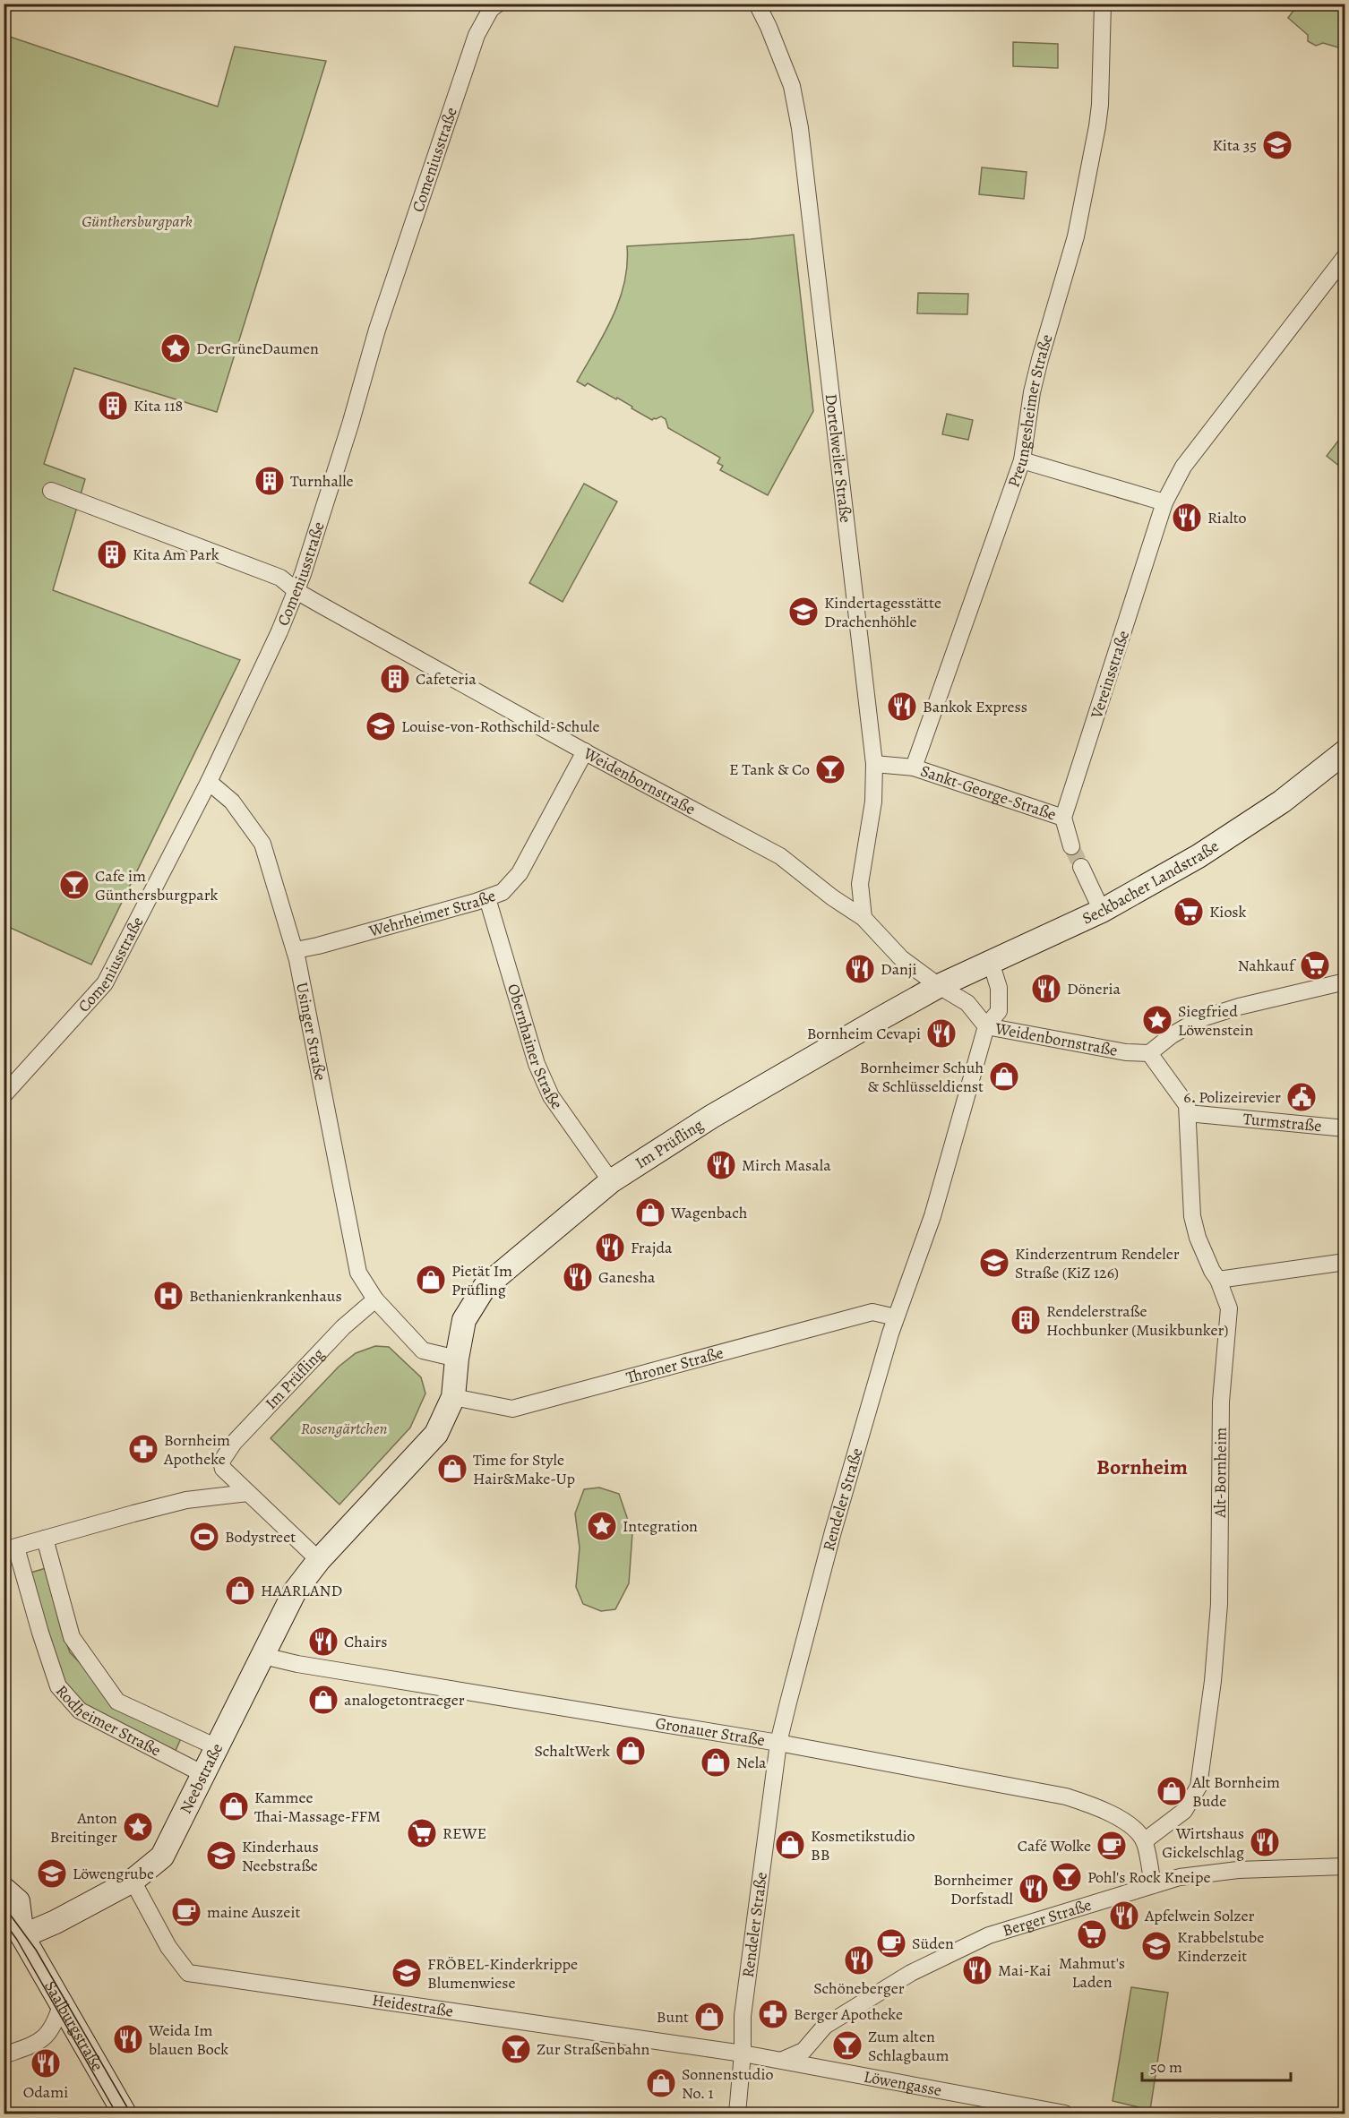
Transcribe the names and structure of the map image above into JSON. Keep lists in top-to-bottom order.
{
  "streets": {
    "main road": [
      "Seckbacher Landstraße",
      "Im Prüfling",
      "Neebstraße",
      "Saalburgstraße"
    ],
    "street": [
      "Comeniusstraße",
      "Preungesheimer Straße",
      "Dortelweiler Straße",
      "Vereinsstraße",
      "Weidenbornstraße",
      "Sankt-George-Straße",
      "Wehrheimer Straße",
      "Usinger Straße",
      "Obernhainer Straße",
      "Turmstraße",
      "Throner Straße",
      "Alt-Bornheim",
      "Rendeler Straße",
      "Rodheimer Straße",
      "Gronauer Straße",
      "Berger Straße",
      "Heidestraße",
      "Löwengasse"
    ]
  },
  "crossings": [
    ["Comeniusstraße", "Weidenbornstraße"],
    ["Comeniusstraße", "Usinger Straße"],
    ["Preungesheimer Straße", "Sankt-George-Straße"],
    ["Dortelweiler Straße", "Weidenbornstraße"],
    ["Vereinsstraße", "Sankt-George-Straße"],
    ["Weidenbornstraße", "Seckbacher Landstraße"],
    ["Weidenbornstraße", "Wehrheimer Straße"],
    ["Weidenbornstraße", "Im Prüfling"],
    ["Weidenbornstraße", "Alt-Bornheim"],
    ["Weidenbornstraße", "Rendeler Straße"],
    ["Seckbacher Landstraße", "Im Prüfling"],
    ["Seckbacher Landstraße", "Rendeler Straße"],
    ["Wehrheimer Straße", "Usinger Straße"],
    ["Wehrheimer Straße", "Obernhainer Straße"],
    ["Usinger Straße", "Im Prüfling"],
    ["Obernhainer Straße", "Im Prüfling"],
    ["Turmstraße", "Alt-Bornheim"],
    ["Im Prüfling", "Throner Straße"],
    ["Im Prüfling", "Neebstraße"],
    ["Throner Straße", "Rendeler Straße"],
    ["Alt-Bornheim", "Gronauer Straße"],
    ["Rendeler Straße", "Gronauer Straße"],
    ["Rendeler Straße", "Heidestraße"],
    ["Rendeler Straße", "Löwengasse"],
    ["Rodheimer Straße", "Neebstraße"],
    ["Gronauer Straße", "Neebstraße"],
    ["Neebstraße", "Heidestraße"],
    ["Neebstraße", "Saalburgstraße"],
    ["Berger Straße", "Löwengasse"],
    ["Heidestraße", "Löwengasse"]
  ],
  "districts": ["Bornheim"],
  "parks": ["Günthersburgpark", "Rosengärtchen"],
  "places": {
    "school or university": [
      "Kita 35",
      "Kindertagesstätte Drachenhöhle",
      "Louise-von-Rothschild-Schule",
      "Kinderzentrum Rendeler Straße (KiZ 126)",
      "Kinderhaus Neebstraße",
      "Löwengrube",
      "Krabbelstube Kinderzeit",
      "FRÖBEL-Kinderkrippe Blumenwiese"
    ],
    "place": [
      "DerGrüneDaumen",
      "Siegfried Löwenstein",
      "Integration",
      "Anton Breitinger"
    ],
    "building": [
      "Kita 118",
      "Turnhalle",
      "Kita Am Park",
      "Cafeteria",
      "Rendelerstraße Hochbunker (Musikbunker)"
    ],
    "restaurant": [
      "Rialto",
      "Bankok Express",
      "Danji",
      "Döneria",
      "Bornheim Cevapi",
      "Mirch Masala",
      "Frajda",
      "Ganesha",
      "Chairs",
      "Wirtshaus Gickelschlag",
      "Bornheimer Dorfstadl",
      "Apfelwein Solzer",
      "Schöneberger",
      "Mai-Kai",
      "Weida Im blauen Bock",
      "Odami"
    ],
    "bar": [
      "E Tank & Co",
      "Cafe im Günthersburgpark",
      "Pohl's Rock Kneipe",
      "Zum alten Schlagbaum",
      "Zur Straßenbahn"
    ],
    "supermarket": [
      "Kiosk",
      "Nahkauf",
      "REWE",
      "Mahmut's Laden"
    ],
    "shop": [
      "Bornheimer Schuh & Schlüsseldienst",
      "Wagenbach",
      "Pietät Im Prüfling",
      "Time for Style Hair&Make-Up",
      "HAARLAND",
      "analogetontraeger",
      "SchaltWerk",
      "Nela",
      "Alt Bornheim Bude",
      "Kammee Thai-Massage-FFM",
      "Kosmetikstudio BB",
      "Bunt",
      "Sonnenstudio No. 1"
    ],
    "public building": ["6. Polizeirevier"],
    "hospital": ["Bethanienkrankenhaus"],
    "pharmacy": ["Bornheim Apotheke", "Berger Apotheke"],
    "sports": ["Bodystreet"],
    "cafe": ["Café Wolke", "maine Auszeit", "Süden"]
  },
  "scale_bar": "50 m"
}
